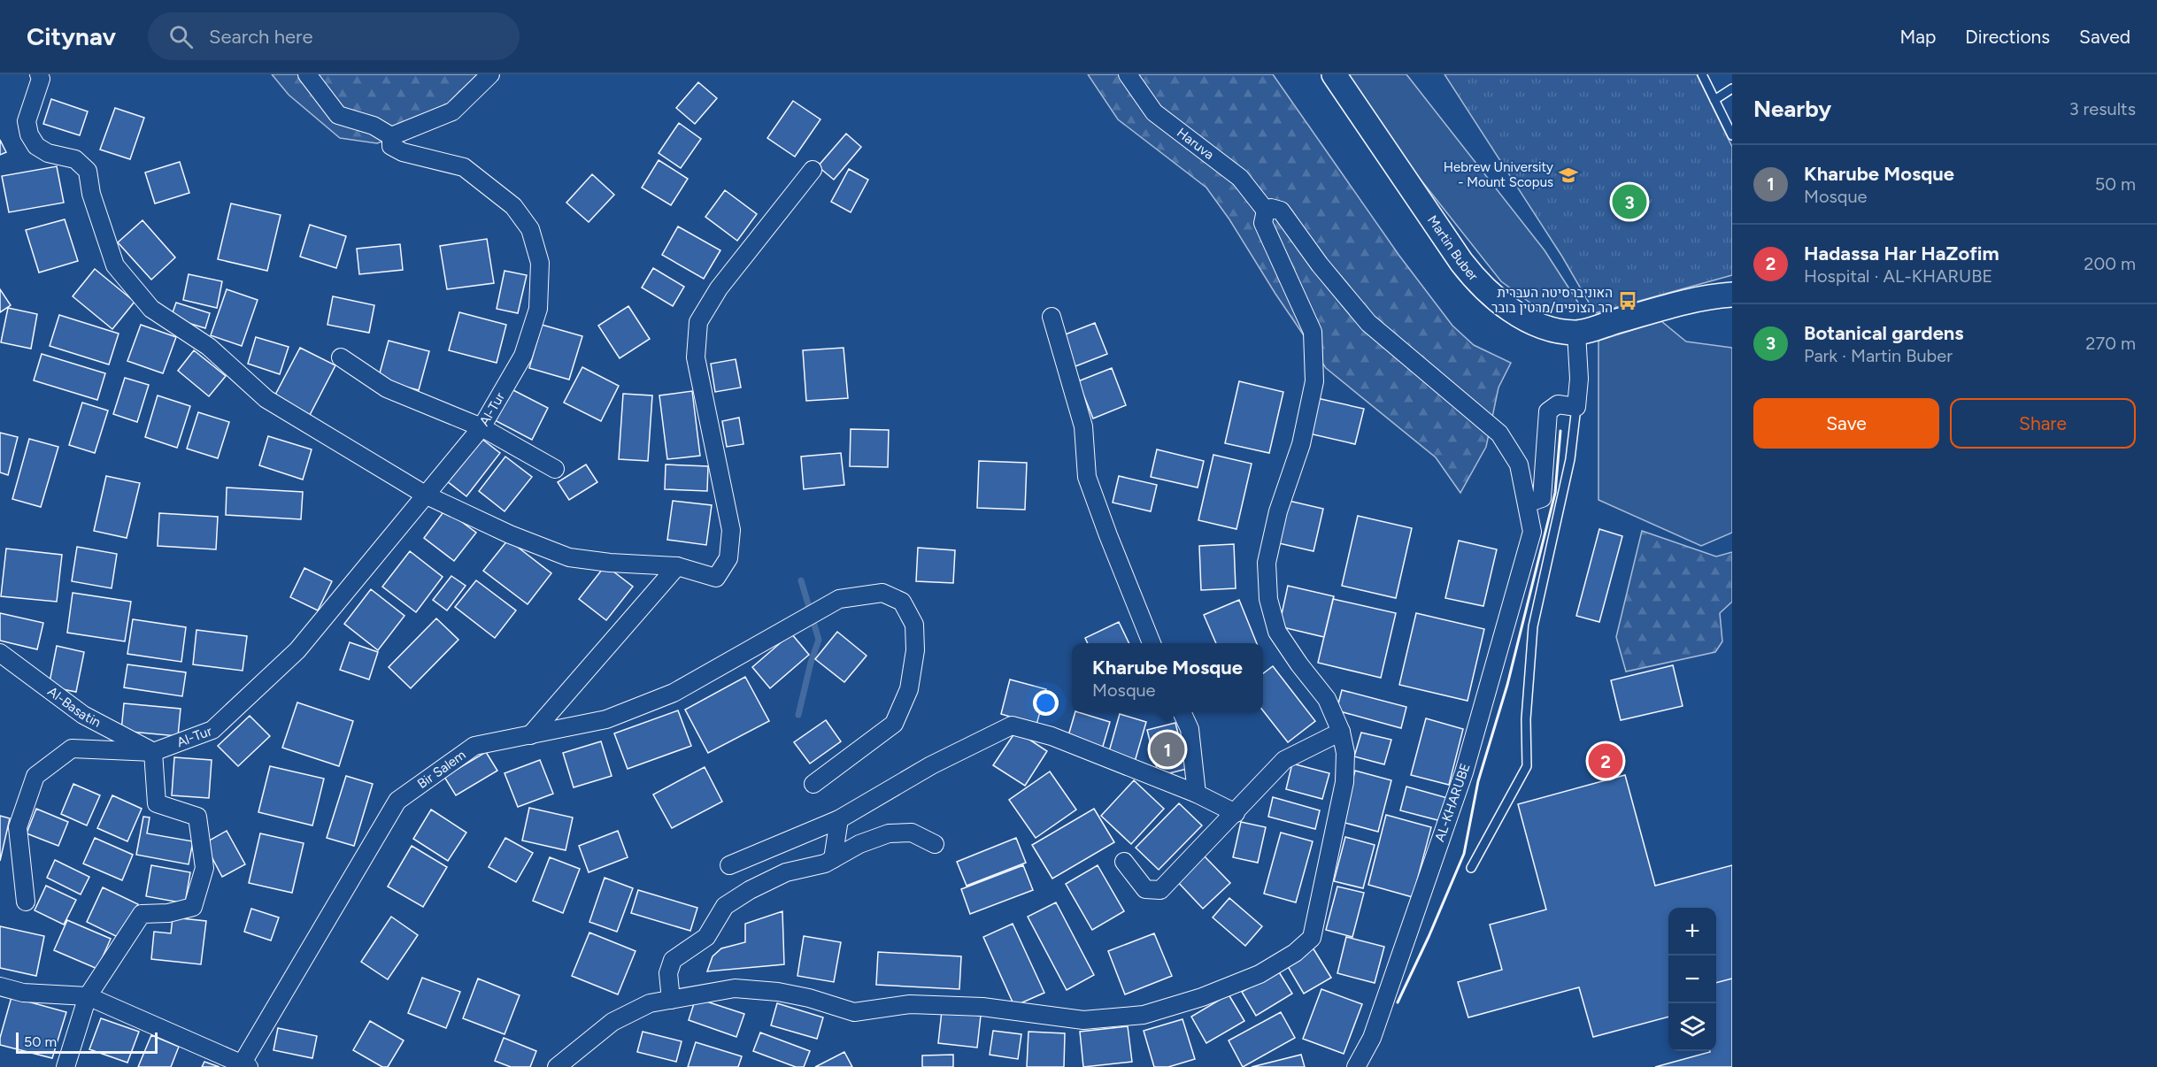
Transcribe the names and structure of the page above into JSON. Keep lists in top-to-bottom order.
{
  "streets": {
    "street": [
      "Haruva",
      "Martin Buber",
      "Al-Tur",
      "Al-Basatin",
      "Bir Salem",
      "AL-KHARUBE"
    ]
  },
  "crossings": [
    ["Al-Tur", "Al-Basatin"]
  ],
  "places": {
    "school or university": ["Hebrew University - Mount Scopus"],
    "bus stop": ["האוניברסיטה העברית הר הצופים/מרטין בובר"]
  },
  "scale_bar": "50 m",
  "page": {
    "header": "Citynav",
    "search": "Search here",
    "nav": ["Map", "Directions", "Saved"],
    "heading": ["Nearby", "3 results"],
    "list": [
      {
        "mark": "1",
        "name": "Kharube Mosque",
        "note": "Mosque",
        "value": "50 m"
      },
      {
        "mark": "2",
        "name": "Hadassa Har HaZofim",
        "note": "Hospital · AL-KHARUBE",
        "value": "200 m"
      },
      {
        "mark": "3",
        "name": "Botanical gardens",
        "note": "Park · Martin Buber",
        "value": "270 m"
      }
    ],
    "pins": ["3", "1", "2"],
    "buttons": ["Save", "Share"],
    "popup": ["Kharube Mosque", "Mosque"],
    "map_buttons": ["+", "−"],
    "scale": "50 m"
  }
}
